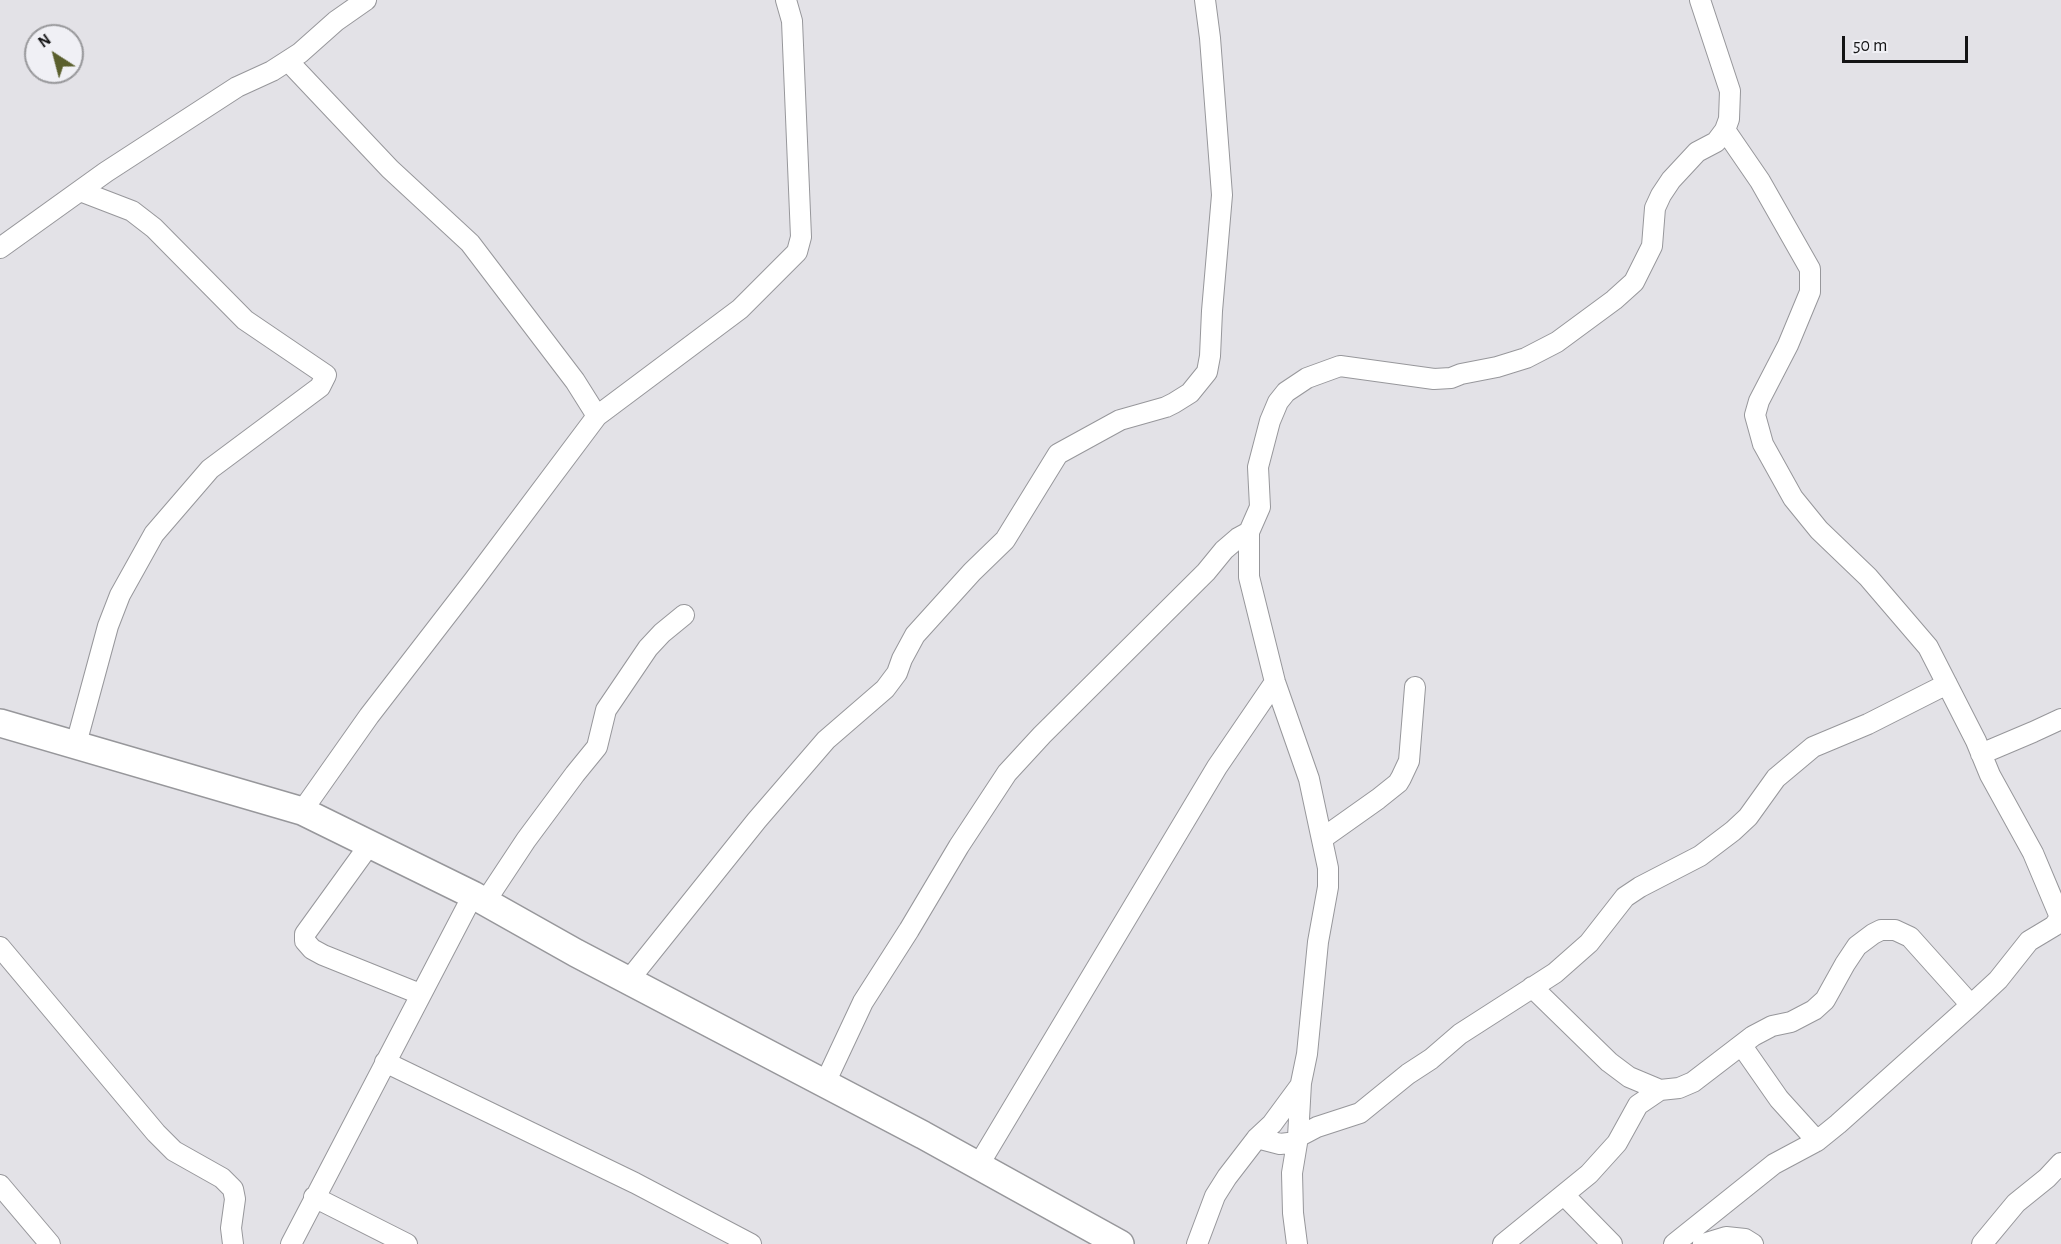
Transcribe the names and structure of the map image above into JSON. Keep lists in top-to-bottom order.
{
  "scale_bar": "50 m",
  "north": "top left"
}
